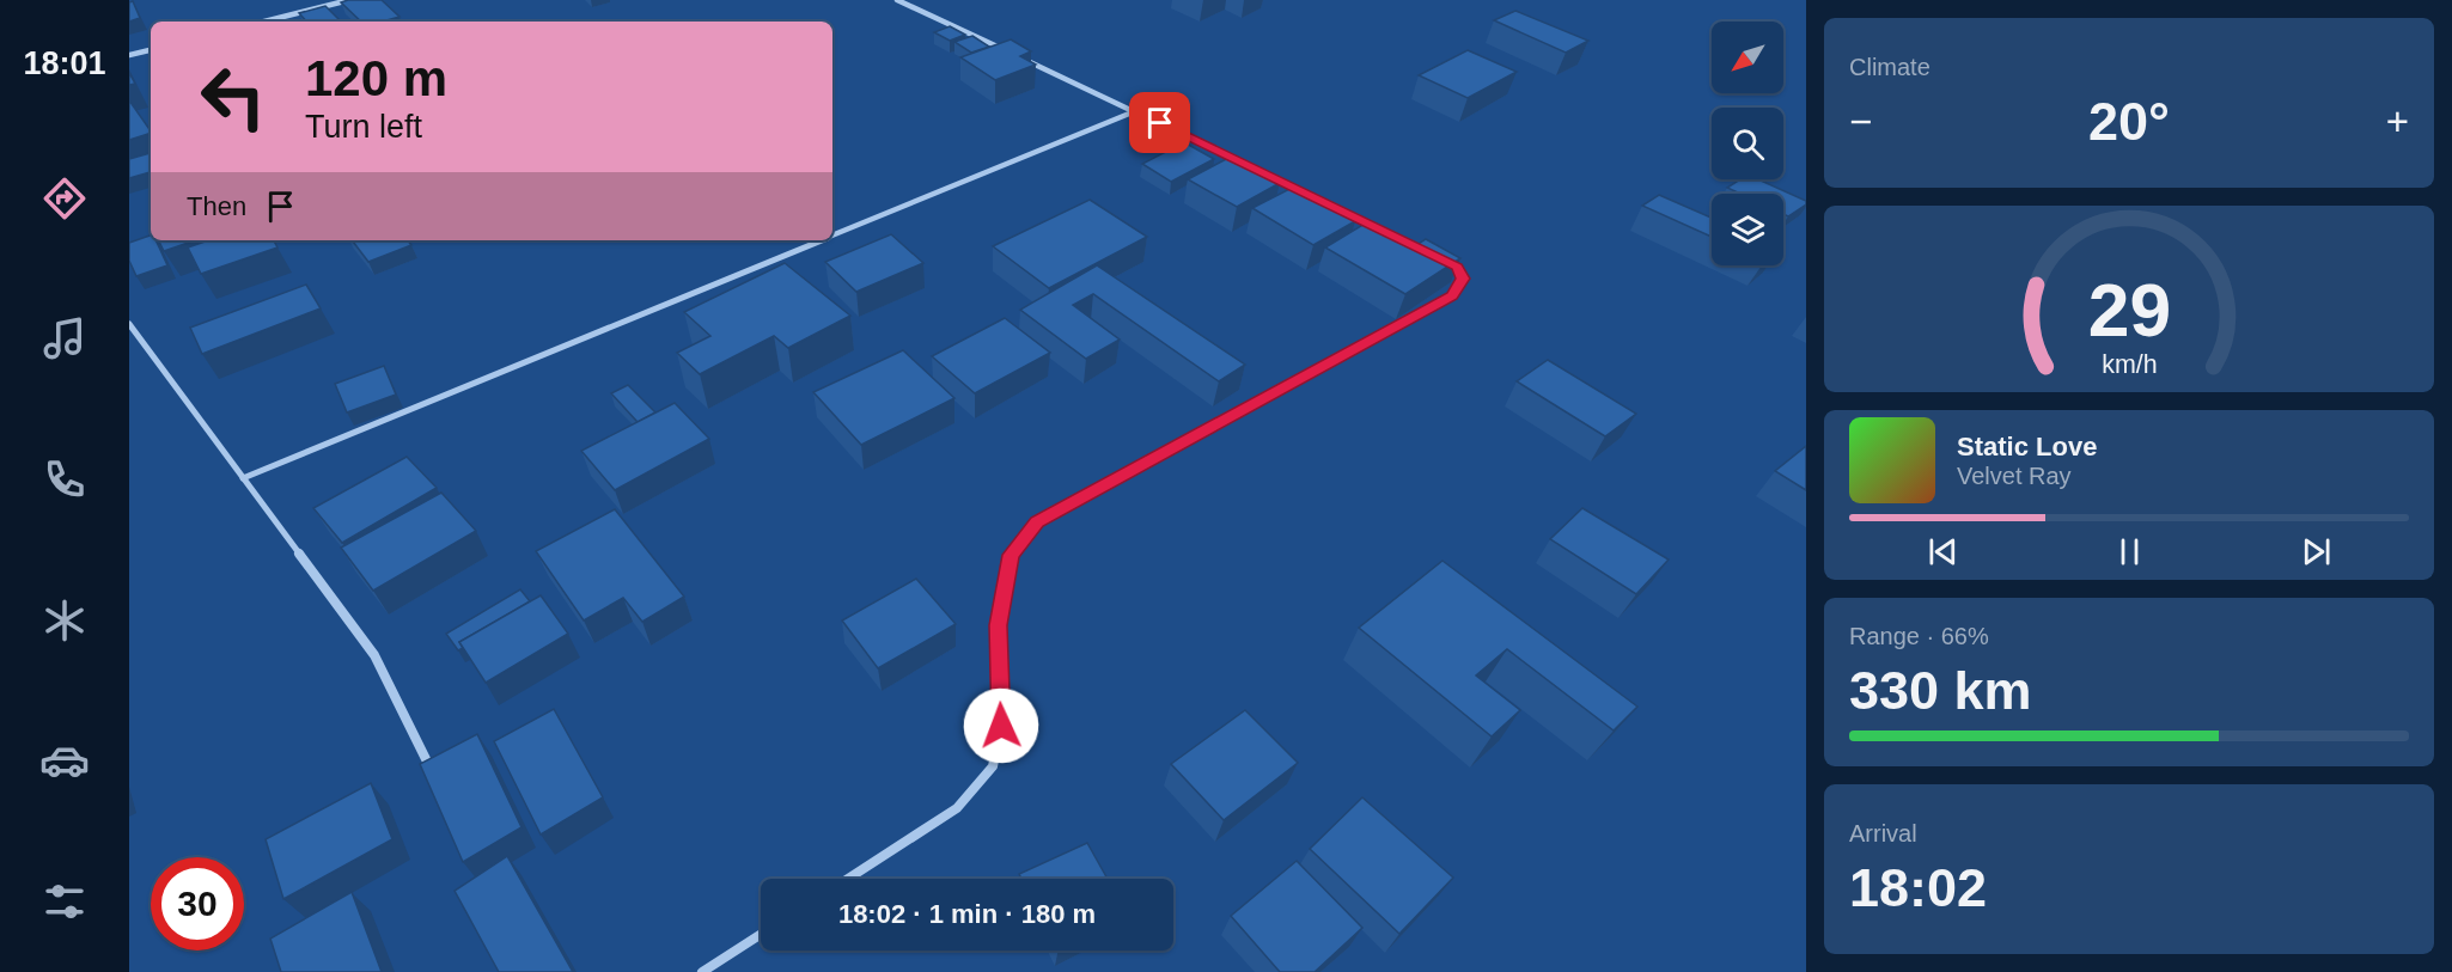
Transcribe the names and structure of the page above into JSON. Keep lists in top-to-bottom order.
{
  "north": "bottom left",
  "page": {
    "tabs": "18:01",
    "tile": [
      "Climate",
      ["Range · 66%", "330 km"],
      ["Arrival", "18:02"]
    ],
    "turn": ["120 m", "Turn left"],
    "heat": ["−", "20°", "+"],
    "then": "Then",
    "song": ["Static Love", "Velvet Ray"],
    "limit": "30",
    "trip": "18:02 · 1 min · 180 m",
    "gauge": ["29", "km/h"]
  }
}
